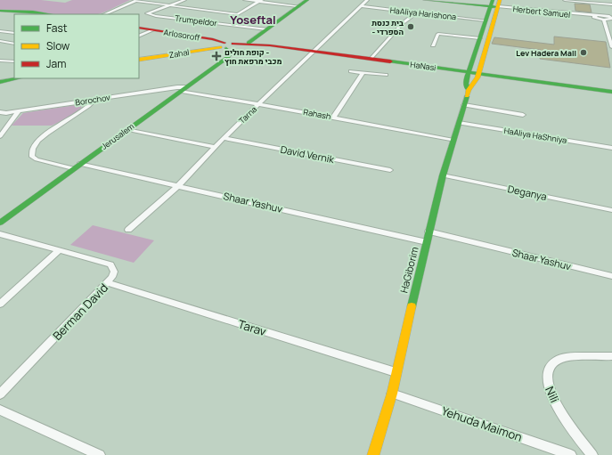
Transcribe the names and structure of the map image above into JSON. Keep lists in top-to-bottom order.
{
  "streets": {
    "street": [
      "Herbert Samuel",
      "HaAliya Harishona",
      "Trumpeldor",
      "Arlosoroff",
      "Zahal",
      "HaNasi",
      "Borochov",
      "Rahash",
      "Tarna",
      "HaAliya HaShniya",
      "Jerusalem",
      "David Vernik",
      "Deganya",
      "Shaar Yashuv",
      "HaGiborim",
      "Berman David",
      "Tarav",
      "Nili",
      "Yehuda Maimon"
    ]
  },
  "crossings": [
    ["Herbert Samuel", "HaGiborim"],
    ["HaAliya Harishona", "Tarna"],
    ["HaAliya Harishona", "HaGiborim"],
    ["Arlosoroff", "Zahal"],
    ["Arlosoroff", "Jerusalem"],
    ["Zahal", "Jerusalem"],
    ["HaNasi", "Tarna"],
    ["HaNasi", "HaGiborim"],
    ["Borochov", "Rahash"],
    ["Borochov", "Jerusalem"],
    ["Borochov", "Shaar Yashuv"],
    ["Rahash", "Tarna"],
    ["Rahash", "Jerusalem"],
    ["Rahash", "HaGiborim"],
    ["Tarna", "David Vernik"],
    ["Tarna", "Shaar Yashuv"],
    ["HaAliya HaShniya", "HaGiborim"],
    ["Jerusalem", "Shaar Yashuv"],
    ["Deganya", "HaGiborim"],
    ["Shaar Yashuv", "HaGiborim"],
    ["HaGiborim", "Tarav"],
    ["HaGiborim", "Yehuda Maimon"],
    ["Berman David", "Tarav"]
  ],
  "districts": ["Yoseftal"],
  "places": {
    "other": ["בית כנסת - הספרדי", "Lev Hadera Mall"],
    "health": ["קופת חולים - מכבי מרפאת חוץ"]
  },
  "legend": ["Fast", "Slow", "Jam"]
}
